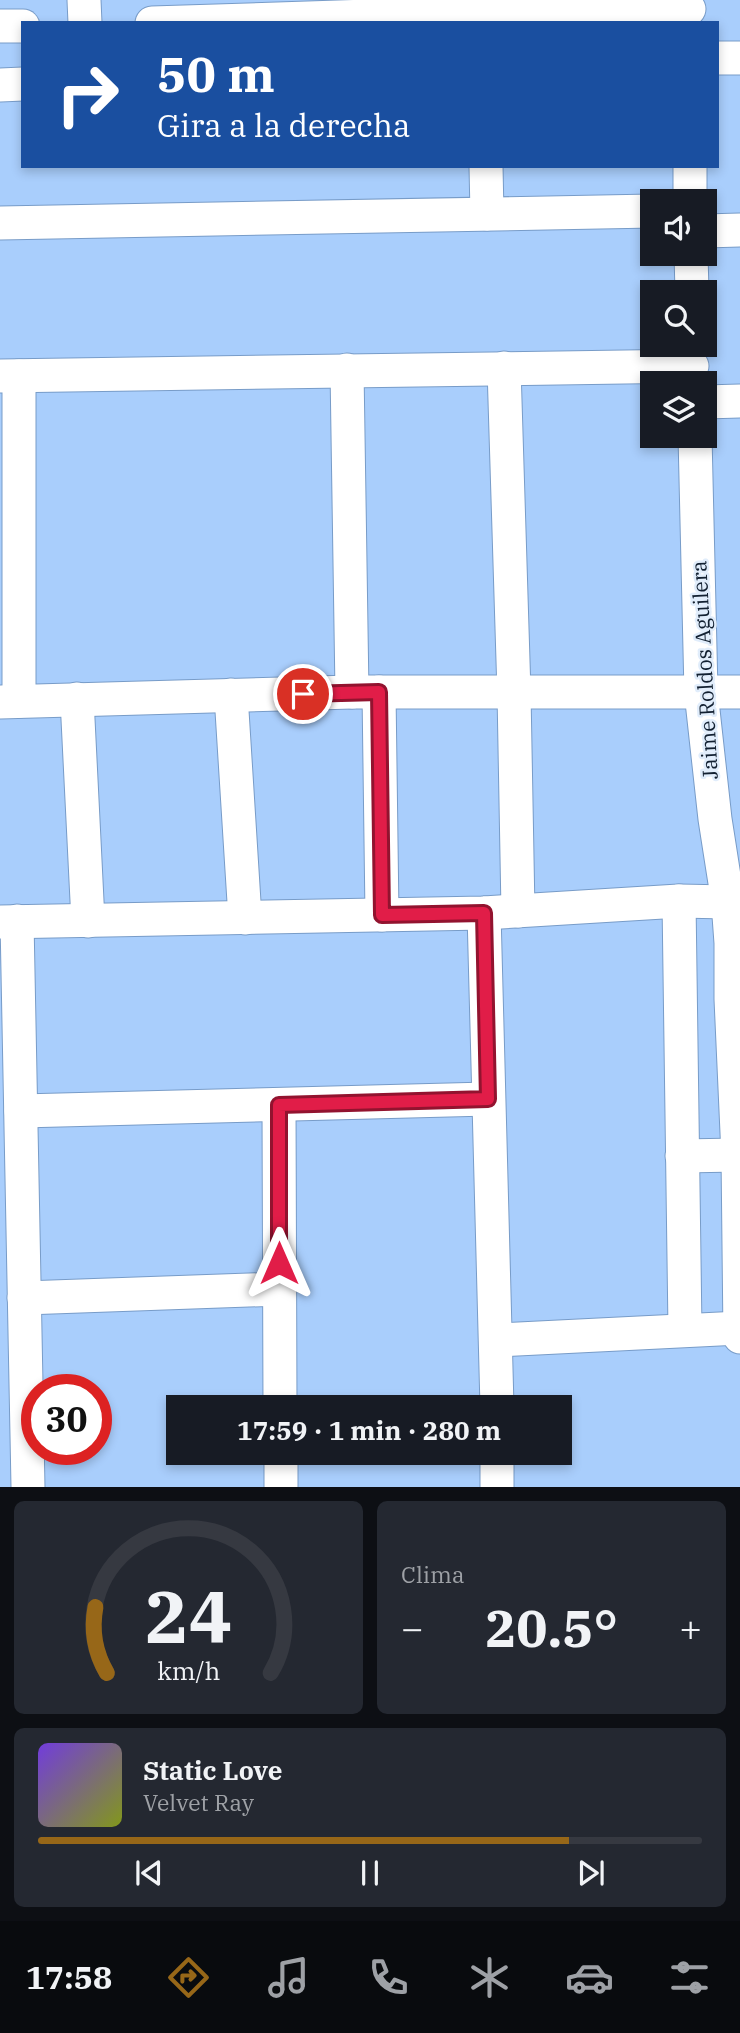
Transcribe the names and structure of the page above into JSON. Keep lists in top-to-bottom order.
{
  "streets": {
    "street": ["Jaime Roldos Aguilera"]
  },
  "page": {
    "turn": ["50 m", "Gira a la derecha"],
    "limit": "30",
    "trip": "17:59 · 1 min · 280 m",
    "tile": "Clima",
    "heat": ["−", "20.5°", "+"],
    "song": ["Static Love", "Velvet Ray"],
    "tabs": "17:58",
    "gauge": ["24", "km/h"]
  }
}
